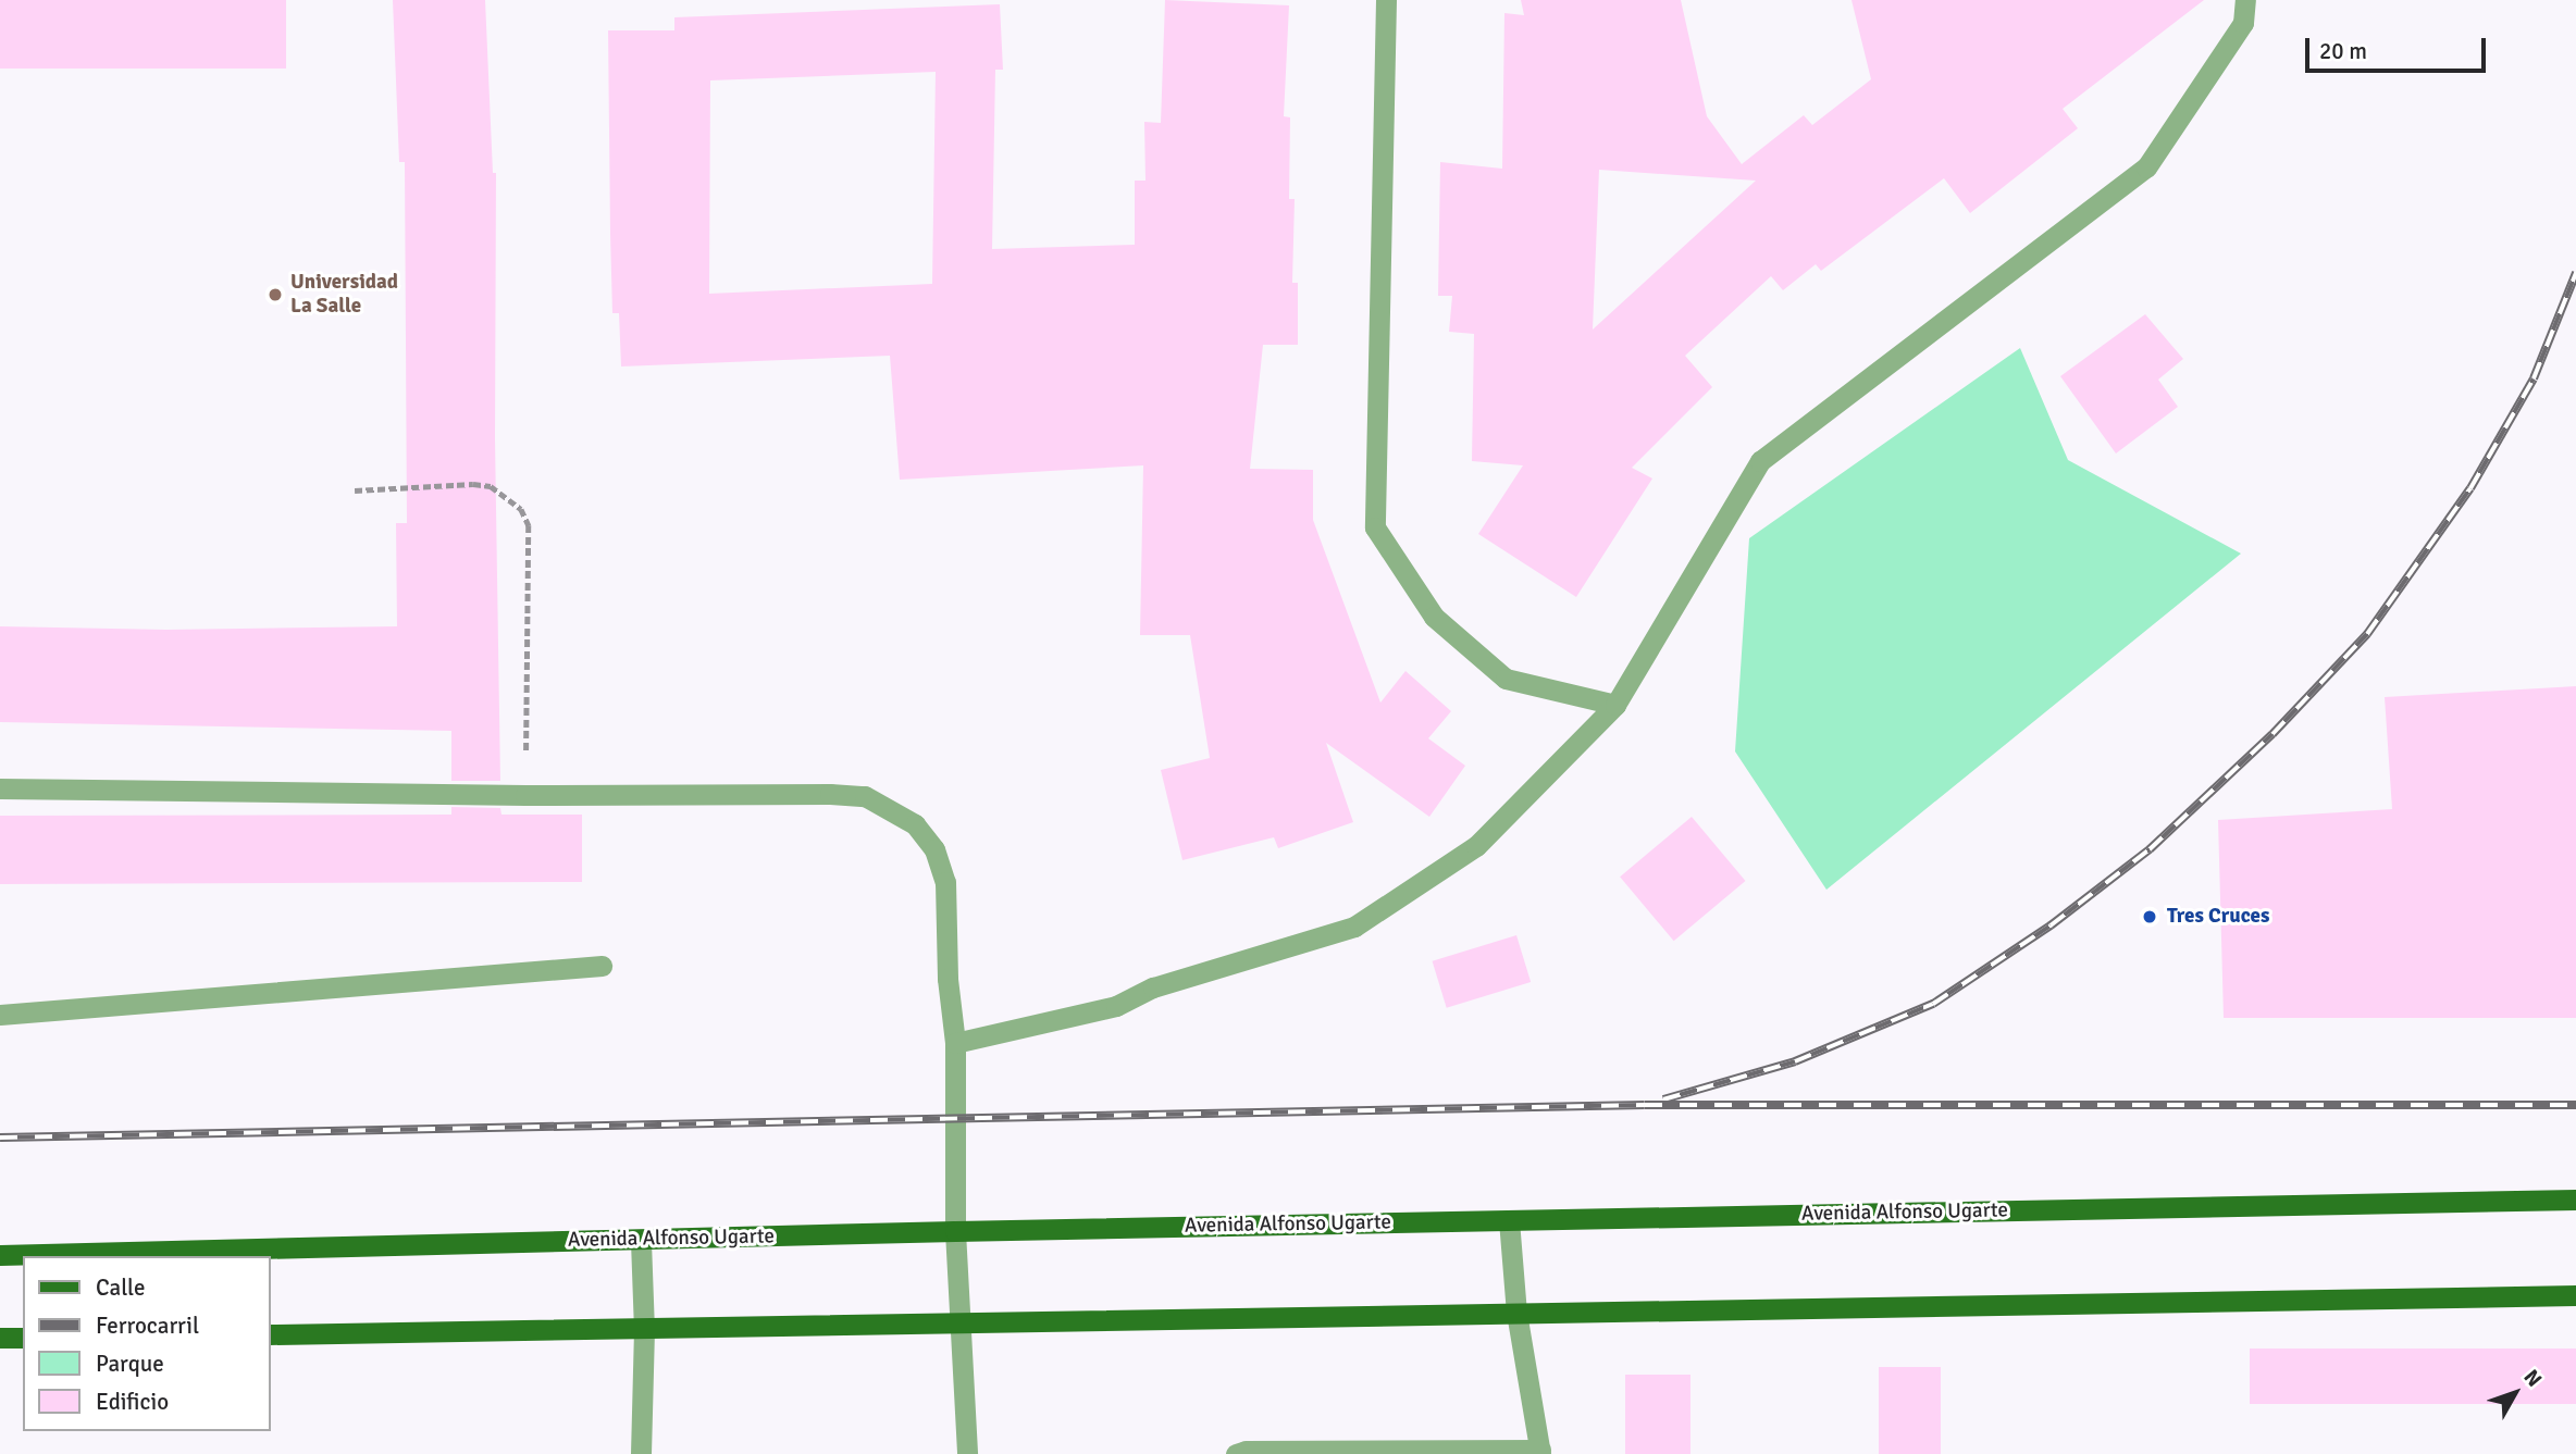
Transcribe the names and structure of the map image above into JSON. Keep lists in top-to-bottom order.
{
  "streets": {
    "main road": ["Avenida Alfonso Ugarte"]
  },
  "places": ["Universidad La Salle", "Tres Cruces"],
  "legend": [
    "Calle",
    "Ferrocarril",
    "Parque",
    "Edificio"
  ],
  "scale_bar": "20 m",
  "north": "top right"
}
